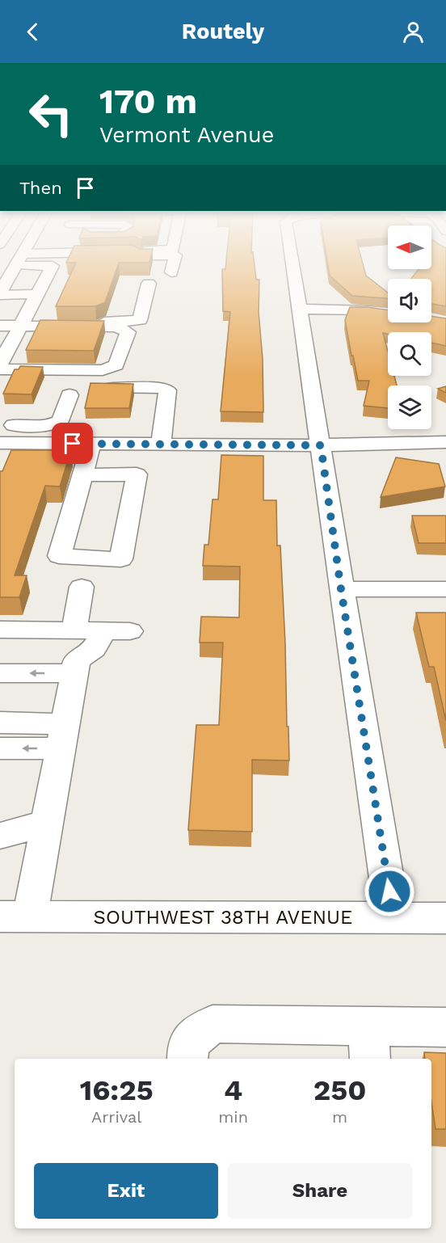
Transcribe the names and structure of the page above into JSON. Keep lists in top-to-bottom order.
{
  "streets": {
    "street": ["SOUTHWEST 38TH AVENUE"]
  },
  "north": "left",
  "page": {
    "header": "Routely",
    "turn": ["170 m", "Vermont Avenue"],
    "then": "Then",
    "eta": [
      "16:25",
      "Arrival",
      "4",
      "min",
      "250",
      "m"
    ],
    "buttons": ["Exit", "Share"]
  }
}
